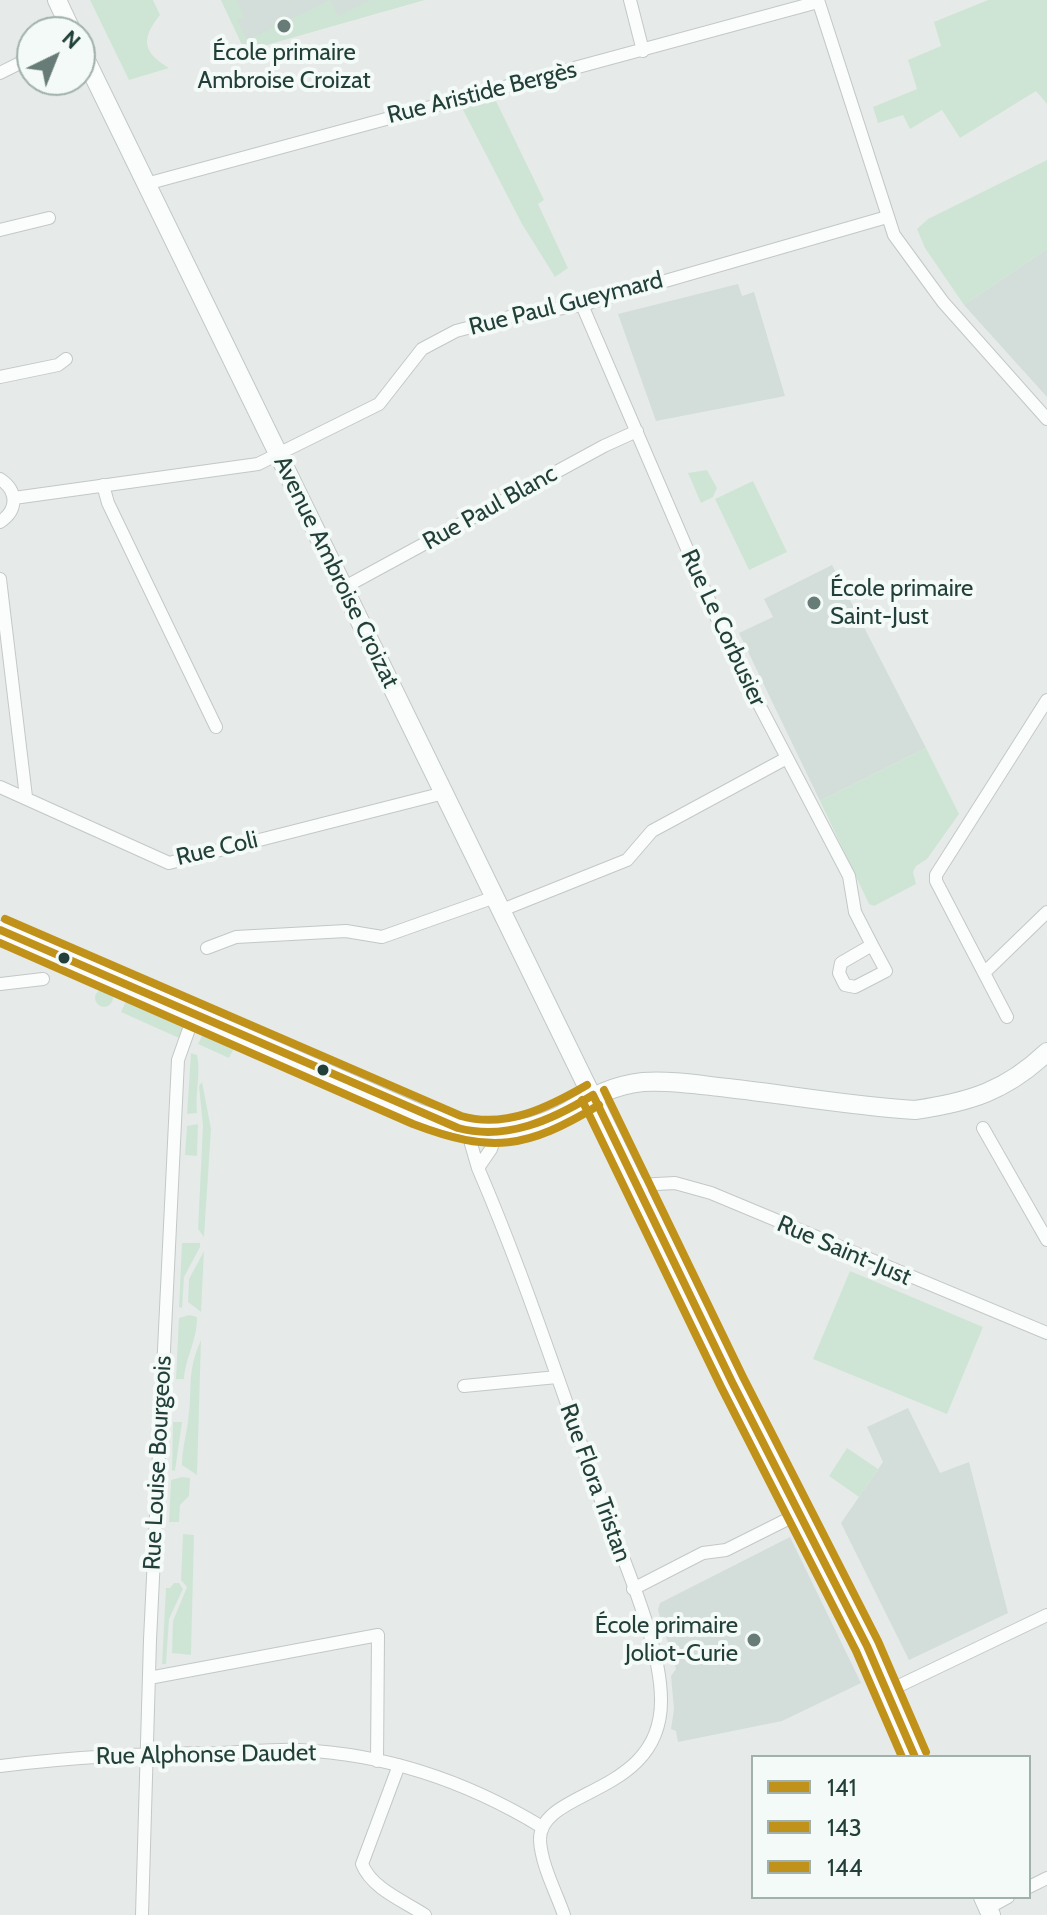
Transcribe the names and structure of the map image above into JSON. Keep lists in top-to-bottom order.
{
  "streets": {
    "main road": ["Avenue Ambroise Croizat"],
    "street": [
      "Rue Aristide Bergès",
      "Rue Paul Gueymard",
      "Rue Paul Blanc",
      "Rue Le Corbusier",
      "Rue Coli",
      "Rue Saint-Just",
      "Rue Louise Bourgeois",
      "Rue Flora Tristan",
      "Rue Alphonse Daudet"
    ]
  },
  "crossings": [
    ["Rue Aristide Bergès", "Avenue Ambroise Croizat"],
    ["Rue Paul Gueymard", "Avenue Ambroise Croizat"],
    ["Rue Paul Gueymard", "Rue Le Corbusier"],
    ["Rue Paul Blanc", "Avenue Ambroise Croizat"],
    ["Rue Paul Blanc", "Rue Le Corbusier"],
    ["Avenue Ambroise Croizat", "Rue Coli"],
    ["Avenue Ambroise Croizat", "Rue Saint-Just"],
    ["Rue Louise Bourgeois", "Rue Alphonse Daudet"],
    ["Rue Flora Tristan", "Rue Alphonse Daudet"]
  ],
  "places": ["École primaire Ambroise Croizat", "École primaire Saint-Just", "École primaire Joliot-Curie"],
  "lines": ["transit line 144", "transit line 141", "transit line 143"],
  "legend": ["141", "143", "144"],
  "north": "top right"
}
